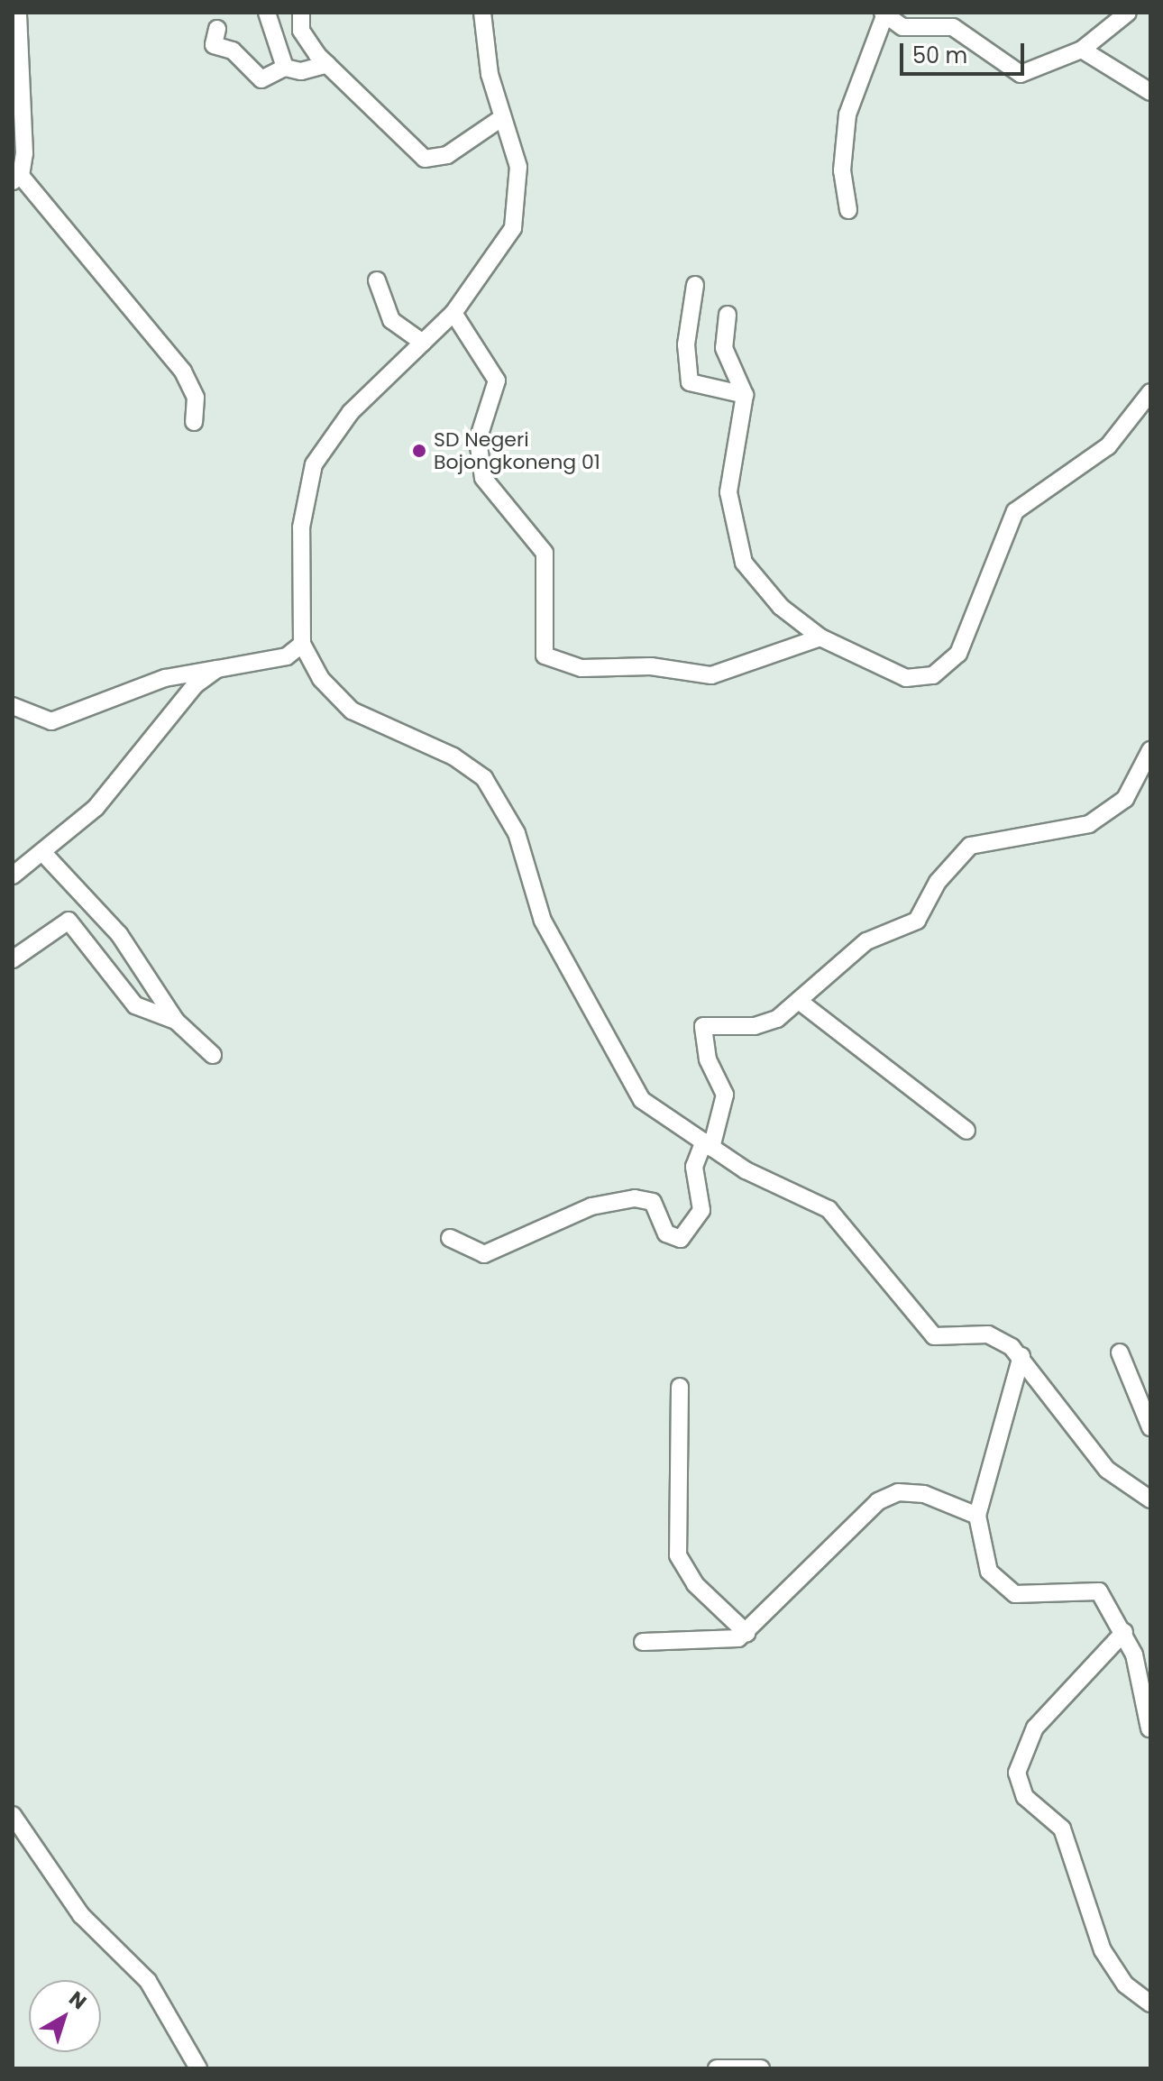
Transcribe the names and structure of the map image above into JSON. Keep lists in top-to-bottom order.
{
  "places": ["SD Negeri Bojongkoneng 01"],
  "scale_bar": "50 m",
  "north": "top right"
}
